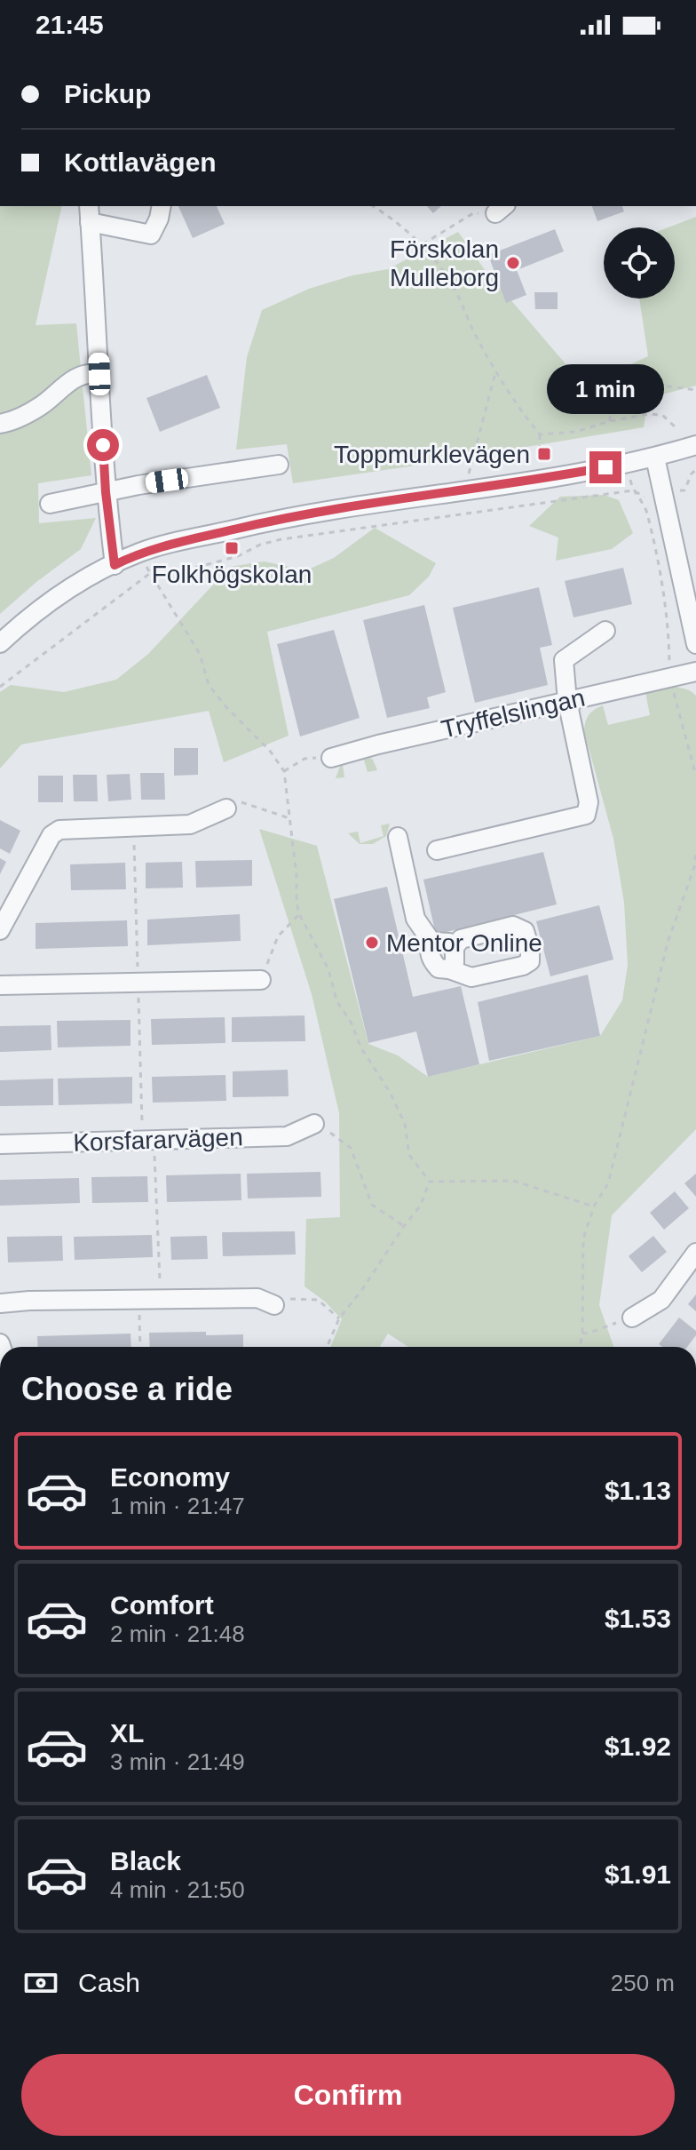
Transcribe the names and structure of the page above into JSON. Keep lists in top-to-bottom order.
{
  "streets": {
    "street": ["Tryffelslingan", "Korsfararvägen"]
  },
  "places": {
    "other": ["Förskolan Mulleborg", "Mentor Online"],
    "transit": ["Toppmurklevägen", "Folkhögskolan"]
  },
  "page": {
    "status": "21:45",
    "banner": ["Pickup", "Kottlavägen"],
    "bubble": "1 min",
    "heading": "Choose a ride",
    "list": [
      {
        "name": "Economy",
        "note": "1 min · 21:47",
        "value": "$1.13"
      },
      {
        "name": "Comfort",
        "note": "2 min · 21:48",
        "value": "$1.53"
      },
      {
        "name": "XL",
        "note": "3 min · 21:49",
        "value": "$1.92"
      },
      {
        "name": "Black",
        "note": "4 min · 21:50",
        "value": "$1.91"
      }
    ],
    "pay": ["Cash", "250 m"],
    "buttons": "Confirm"
  }
}
